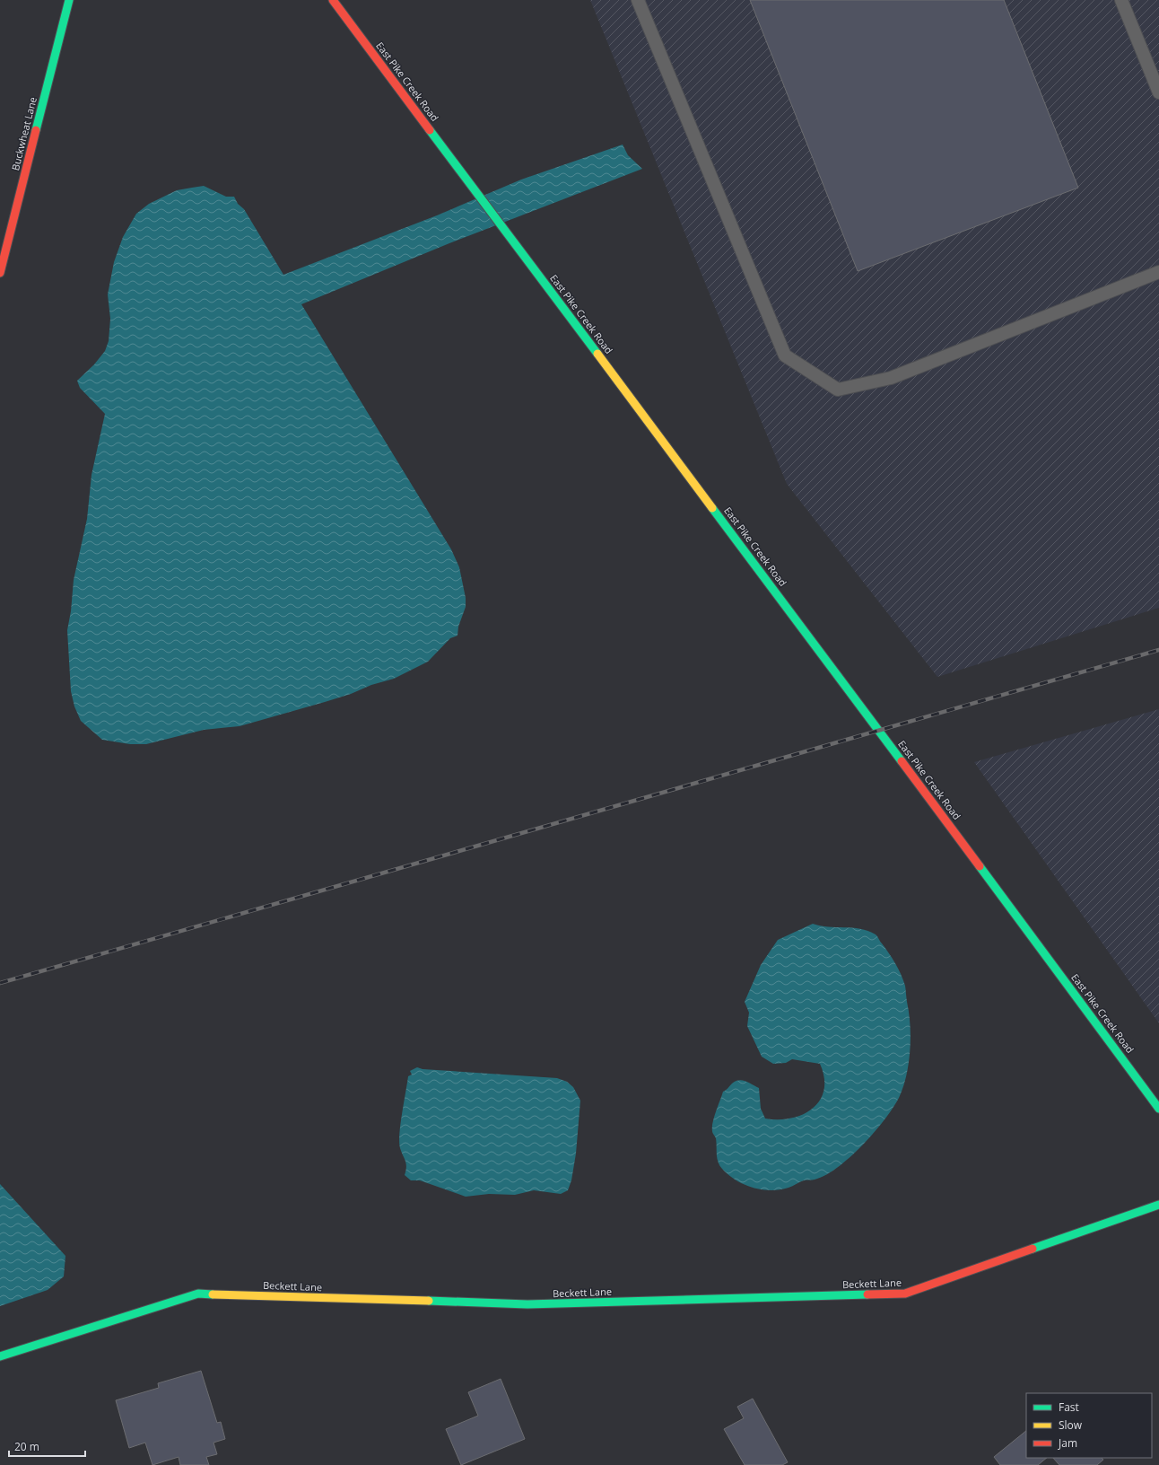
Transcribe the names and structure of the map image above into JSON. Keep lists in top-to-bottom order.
{
  "streets": {
    "street": ["East Pike Creek Road", "Buckwheat Lane", "Beckett Lane"]
  },
  "legend": ["Fast", "Slow", "Jam"],
  "scale_bar": "20 m"
}
